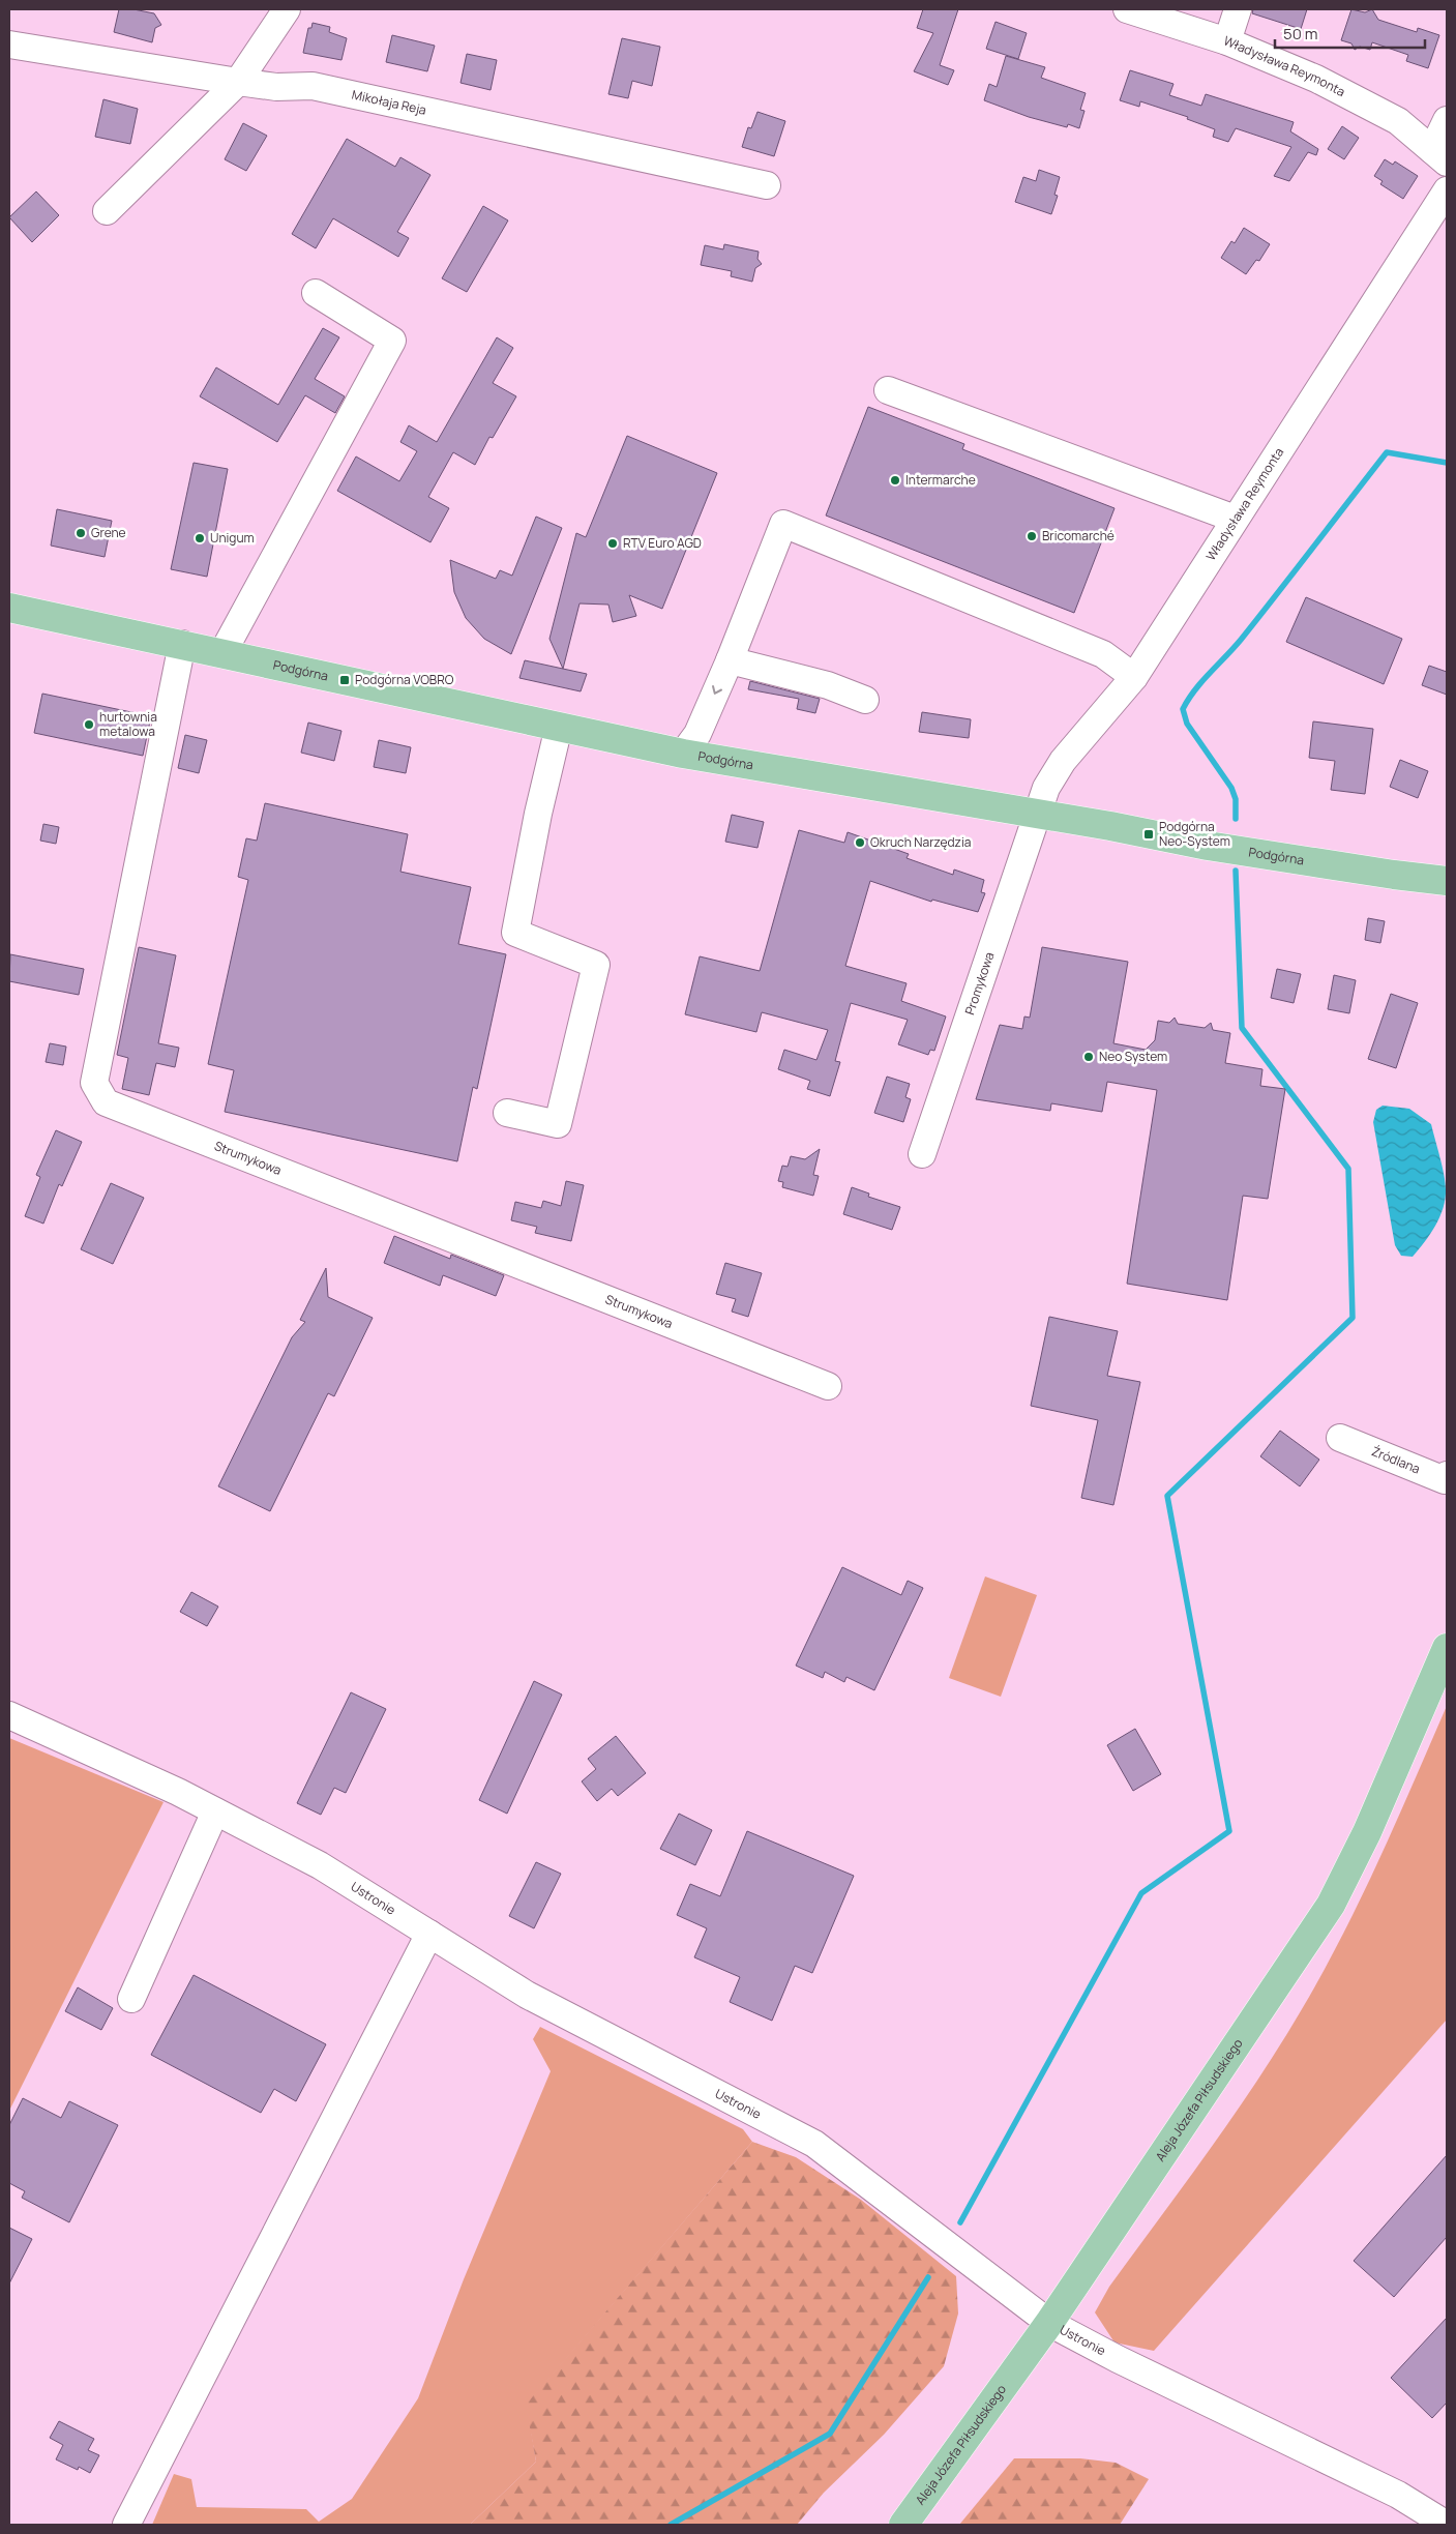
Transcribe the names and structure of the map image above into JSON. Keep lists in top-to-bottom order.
{
  "streets": {
    "main road": ["Podgórna", "Aleja Józefa Piłsudskiego"],
    "street": [
      "Władysława Reymonta",
      "Mikołaja Reja",
      "Promykowa",
      "Strumykowa",
      "Źródlana",
      "Ustronie"
    ]
  },
  "crossings": [
    ["Władysława Reymonta", "Podgórna"],
    ["Władysława Reymonta", "Promykowa"],
    ["Podgórna", "Promykowa"],
    ["Podgórna", "Strumykowa"],
    ["Ustronie", "Aleja Józefa Piłsudskiego"]
  ],
  "places": {
    "other": [
      "Intermarche",
      "Grene",
      "Bricomarché",
      "Unigum",
      "RTV Euro AGD",
      "hurtownia metalowa",
      "Okruch Narzędzia",
      "Neo System"
    ],
    "transit": ["Podgórna VOBRO", "Podgórna Neo-System"]
  },
  "scale_bar": "50 m"
}
